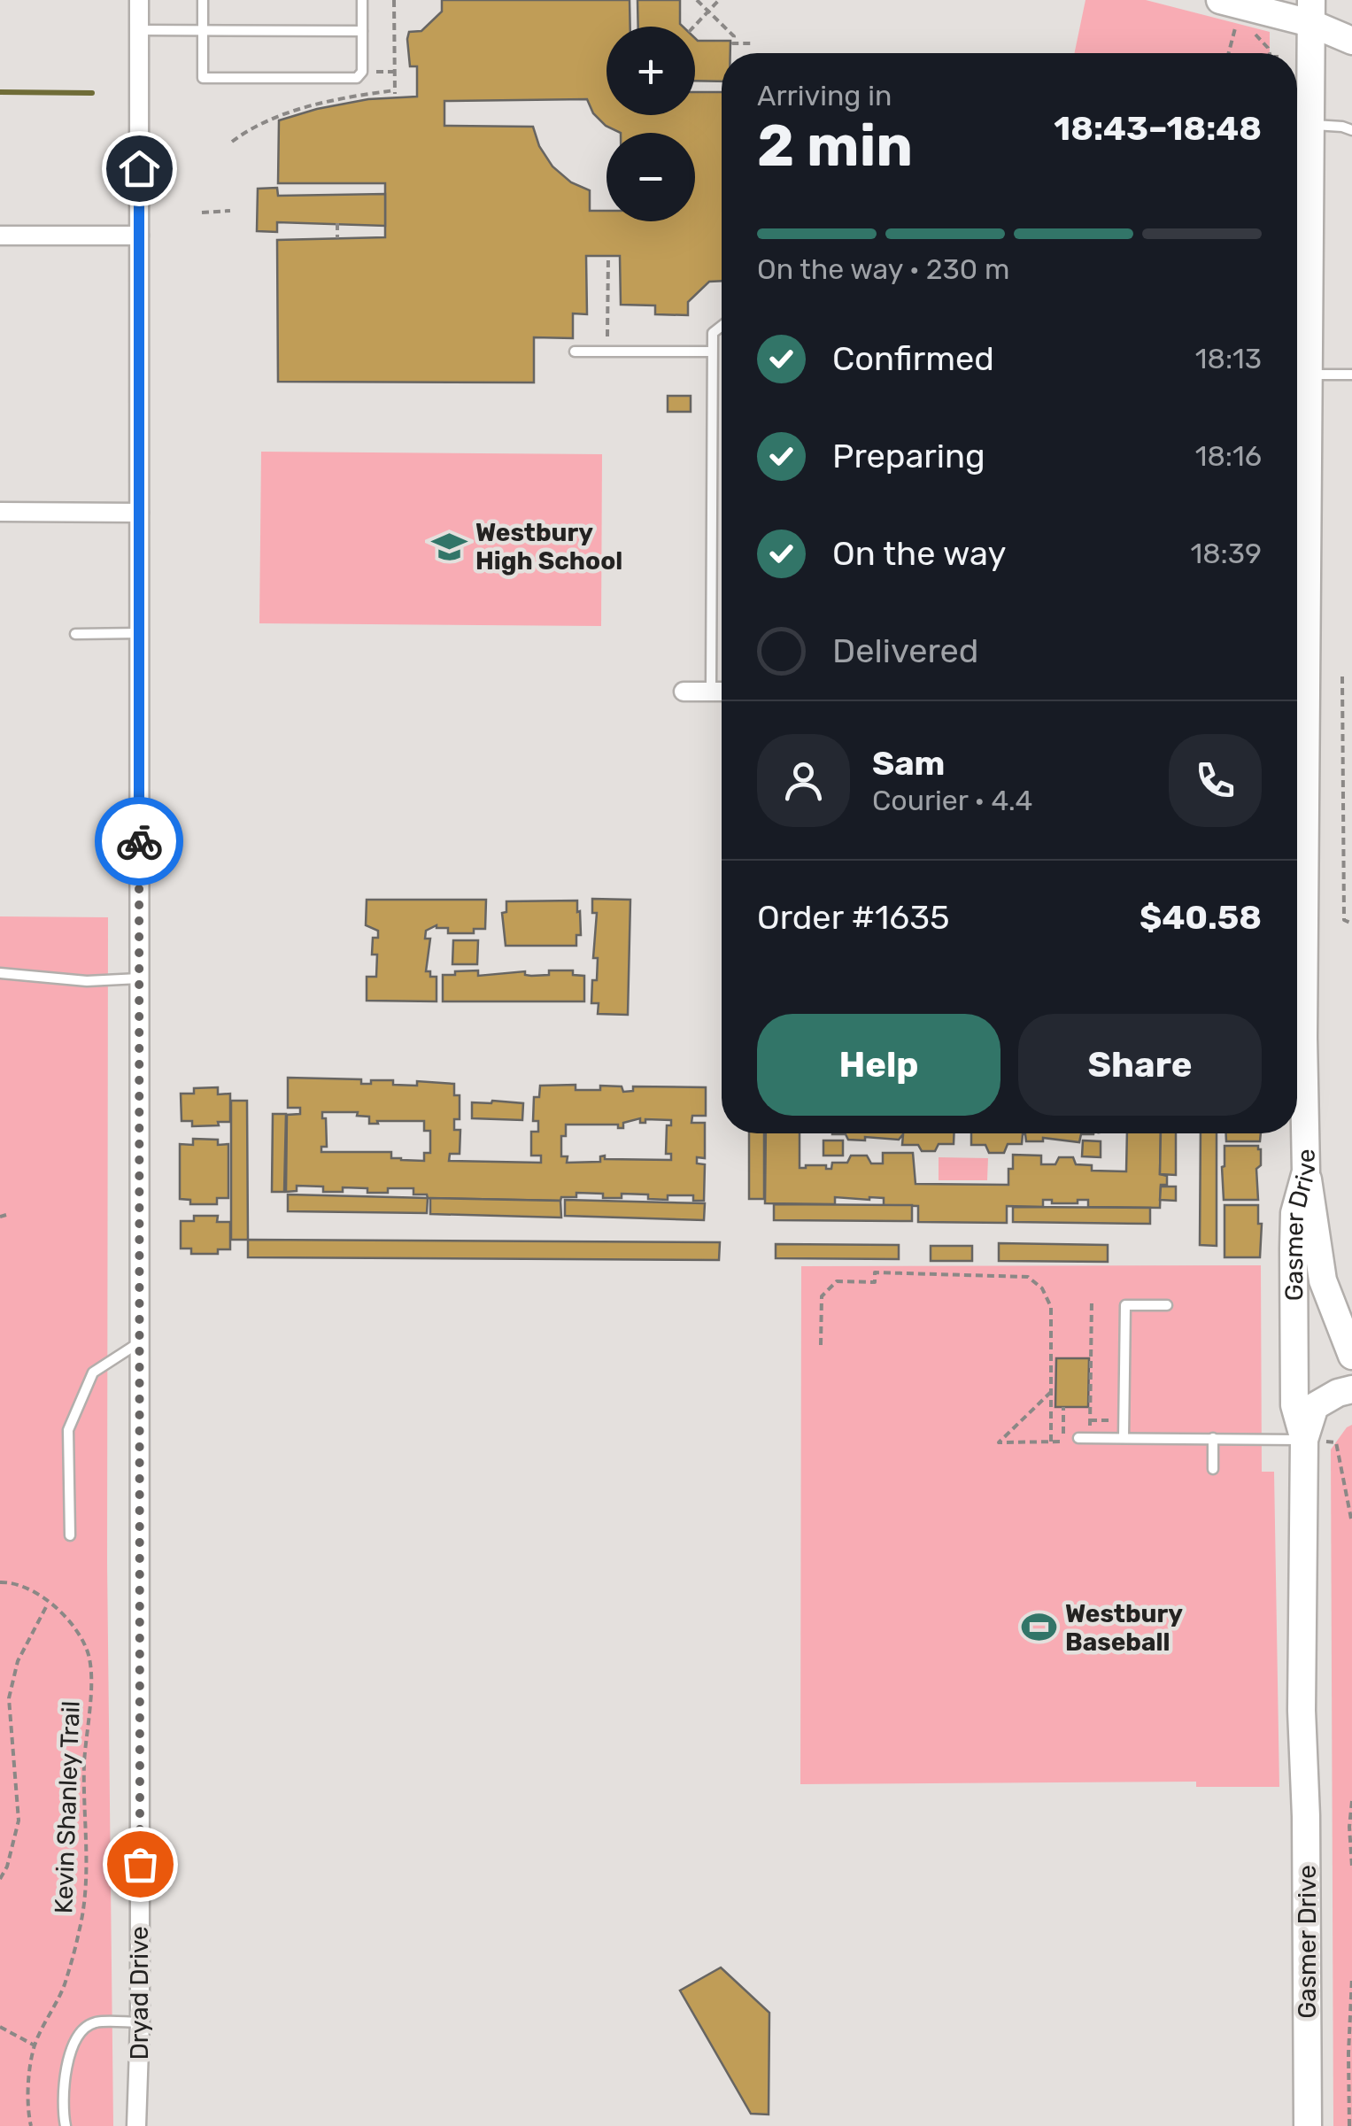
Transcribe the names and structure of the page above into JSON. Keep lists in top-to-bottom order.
{
  "streets": {
    "street": ["Gasmer Drive", "Dryad Drive"],
    "path": ["Kevin Shanley Trail"]
  },
  "places": {
    "school or university": ["Westbury High School"],
    "sports": ["Westbury Baseball"]
  },
  "page": {
    "map_buttons": ["+", "−"],
    "heading": ["2 min", "Arriving in", "18:43–18:48"],
    "panel": [
      "Sam",
      "Courier · 4.4",
      "Order #1635",
      "$40.58"
    ],
    "bar": "On the way · 230 m",
    "list": [
      ["Confirmed", "18:13"],
      ["Preparing", "18:16"],
      ["On the way", "18:39"],
      "Delivered"
    ],
    "buttons": ["Help", "Share"]
  }
}
